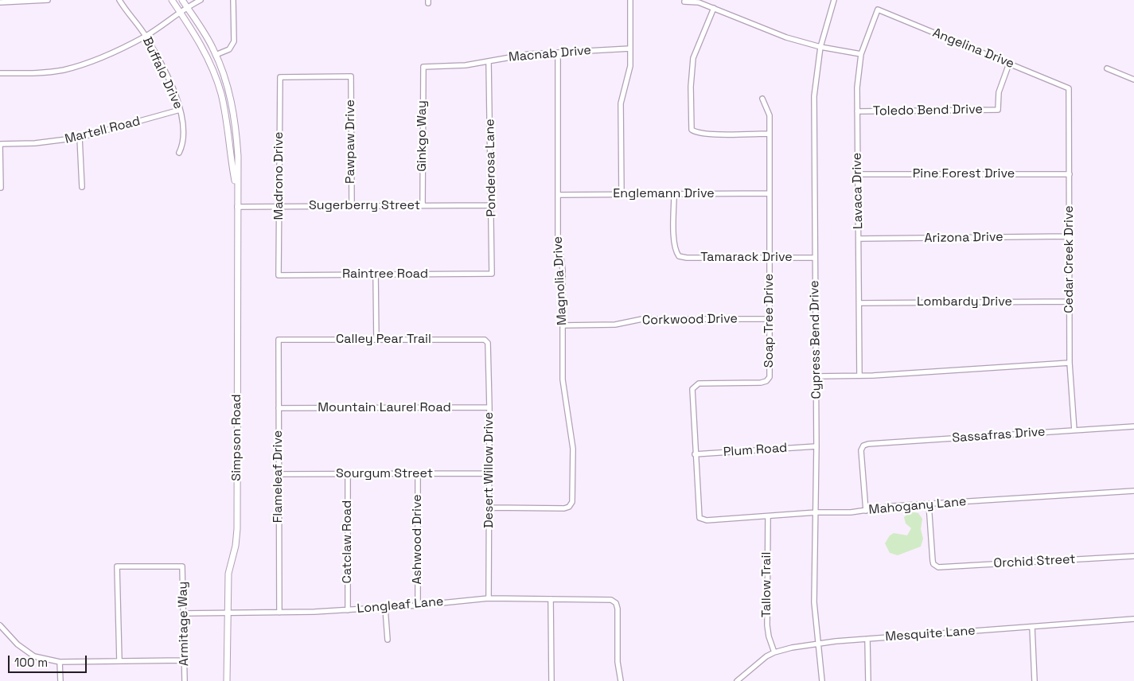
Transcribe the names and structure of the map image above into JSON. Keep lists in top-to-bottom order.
{
  "streets": {
    "street": [
      "Angelina Drive",
      "Macnab Drive",
      "Buffalo Drive",
      "Toledo Bend Drive",
      "Martell Road",
      "Ginkgo Way",
      "Pawpaw Drive",
      "Ponderosa Lane",
      "Pine Forest Drive",
      "Madrono Drive",
      "Lavaca Drive",
      "Englemann Drive",
      "Sugerberry Street",
      "Arizona Drive",
      "Tamarack Drive",
      "Cedar Creek Drive",
      "Raintree Road",
      "Magnolia Drive",
      "Lombardy Drive",
      "Corkwood Drive",
      "Soap Tree Drive",
      "Calley Pear Trail",
      "Cypress Bend Drive",
      "Mountain Laurel Road",
      "Sassafras Drive",
      "Simpson Road",
      "Plum Road",
      "Desert Willow Drive",
      "Sourgum Street",
      "Flameleaf Drive",
      "Mahogany Lane",
      "Ashwood Drive",
      "Catclaw Road",
      "Orchid Street",
      "Tallow Trail",
      "Longleaf Lane",
      "Armitage Way",
      "Mesquite Lane"
    ]
  },
  "crossings": [
    ["Angelina Drive", "Toledo Bend Drive"],
    ["Angelina Drive", "Lavaca Drive"],
    ["Angelina Drive", "Cedar Creek Drive"],
    ["Macnab Drive", "Ginkgo Way"],
    ["Macnab Drive", "Ponderosa Lane"],
    ["Macnab Drive", "Magnolia Drive"],
    ["Buffalo Drive", "Martell Road"],
    ["Toledo Bend Drive", "Lavaca Drive"],
    ["Ginkgo Way", "Sugerberry Street"],
    ["Pawpaw Drive", "Madrono Drive"],
    ["Pawpaw Drive", "Sugerberry Street"],
    ["Ponderosa Lane", "Sugerberry Street"],
    ["Ponderosa Lane", "Raintree Road"],
    ["Pine Forest Drive", "Lavaca Drive"],
    ["Pine Forest Drive", "Cedar Creek Drive"],
    ["Madrono Drive", "Sugerberry Street"],
    ["Madrono Drive", "Raintree Road"],
    ["Lavaca Drive", "Arizona Drive"],
    ["Lavaca Drive", "Lombardy Drive"],
    ["Englemann Drive", "Tamarack Drive"],
    ["Englemann Drive", "Magnolia Drive"],
    ["Englemann Drive", "Soap Tree Drive"],
    ["Sugerberry Street", "Simpson Road"],
    ["Arizona Drive", "Cedar Creek Drive"],
    ["Tamarack Drive", "Soap Tree Drive"],
    ["Tamarack Drive", "Cypress Bend Drive"],
    ["Cedar Creek Drive", "Lombardy Drive"],
    ["Cedar Creek Drive", "Sassafras Drive"],
    ["Magnolia Drive", "Corkwood Drive"],
    ["Magnolia Drive", "Desert Willow Drive"],
    ["Corkwood Drive", "Soap Tree Drive"],
    ["Soap Tree Drive", "Plum Road"],
    ["Soap Tree Drive", "Mahogany Lane"],
    ["Calley Pear Trail", "Desert Willow Drive"],
    ["Calley Pear Trail", "Flameleaf Drive"],
    ["Cypress Bend Drive", "Plum Road"],
    ["Cypress Bend Drive", "Mahogany Lane"],
    ["Cypress Bend Drive", "Mesquite Lane"],
    ["Mountain Laurel Road", "Desert Willow Drive"],
    ["Mountain Laurel Road", "Flameleaf Drive"],
    ["Sassafras Drive", "Mahogany Lane"],
    ["Simpson Road", "Longleaf Lane"],
    ["Desert Willow Drive", "Sourgum Street"],
    ["Desert Willow Drive", "Longleaf Lane"],
    ["Sourgum Street", "Flameleaf Drive"],
    ["Sourgum Street", "Ashwood Drive"],
    ["Sourgum Street", "Catclaw Road"],
    ["Flameleaf Drive", "Longleaf Lane"],
    ["Mahogany Lane", "Orchid Street"],
    ["Mahogany Lane", "Tallow Trail"],
    ["Ashwood Drive", "Longleaf Lane"],
    ["Catclaw Road", "Longleaf Lane"],
    ["Tallow Trail", "Mesquite Lane"],
    ["Longleaf Lane", "Armitage Way"]
  ],
  "scale_bar": "100 m"
}
